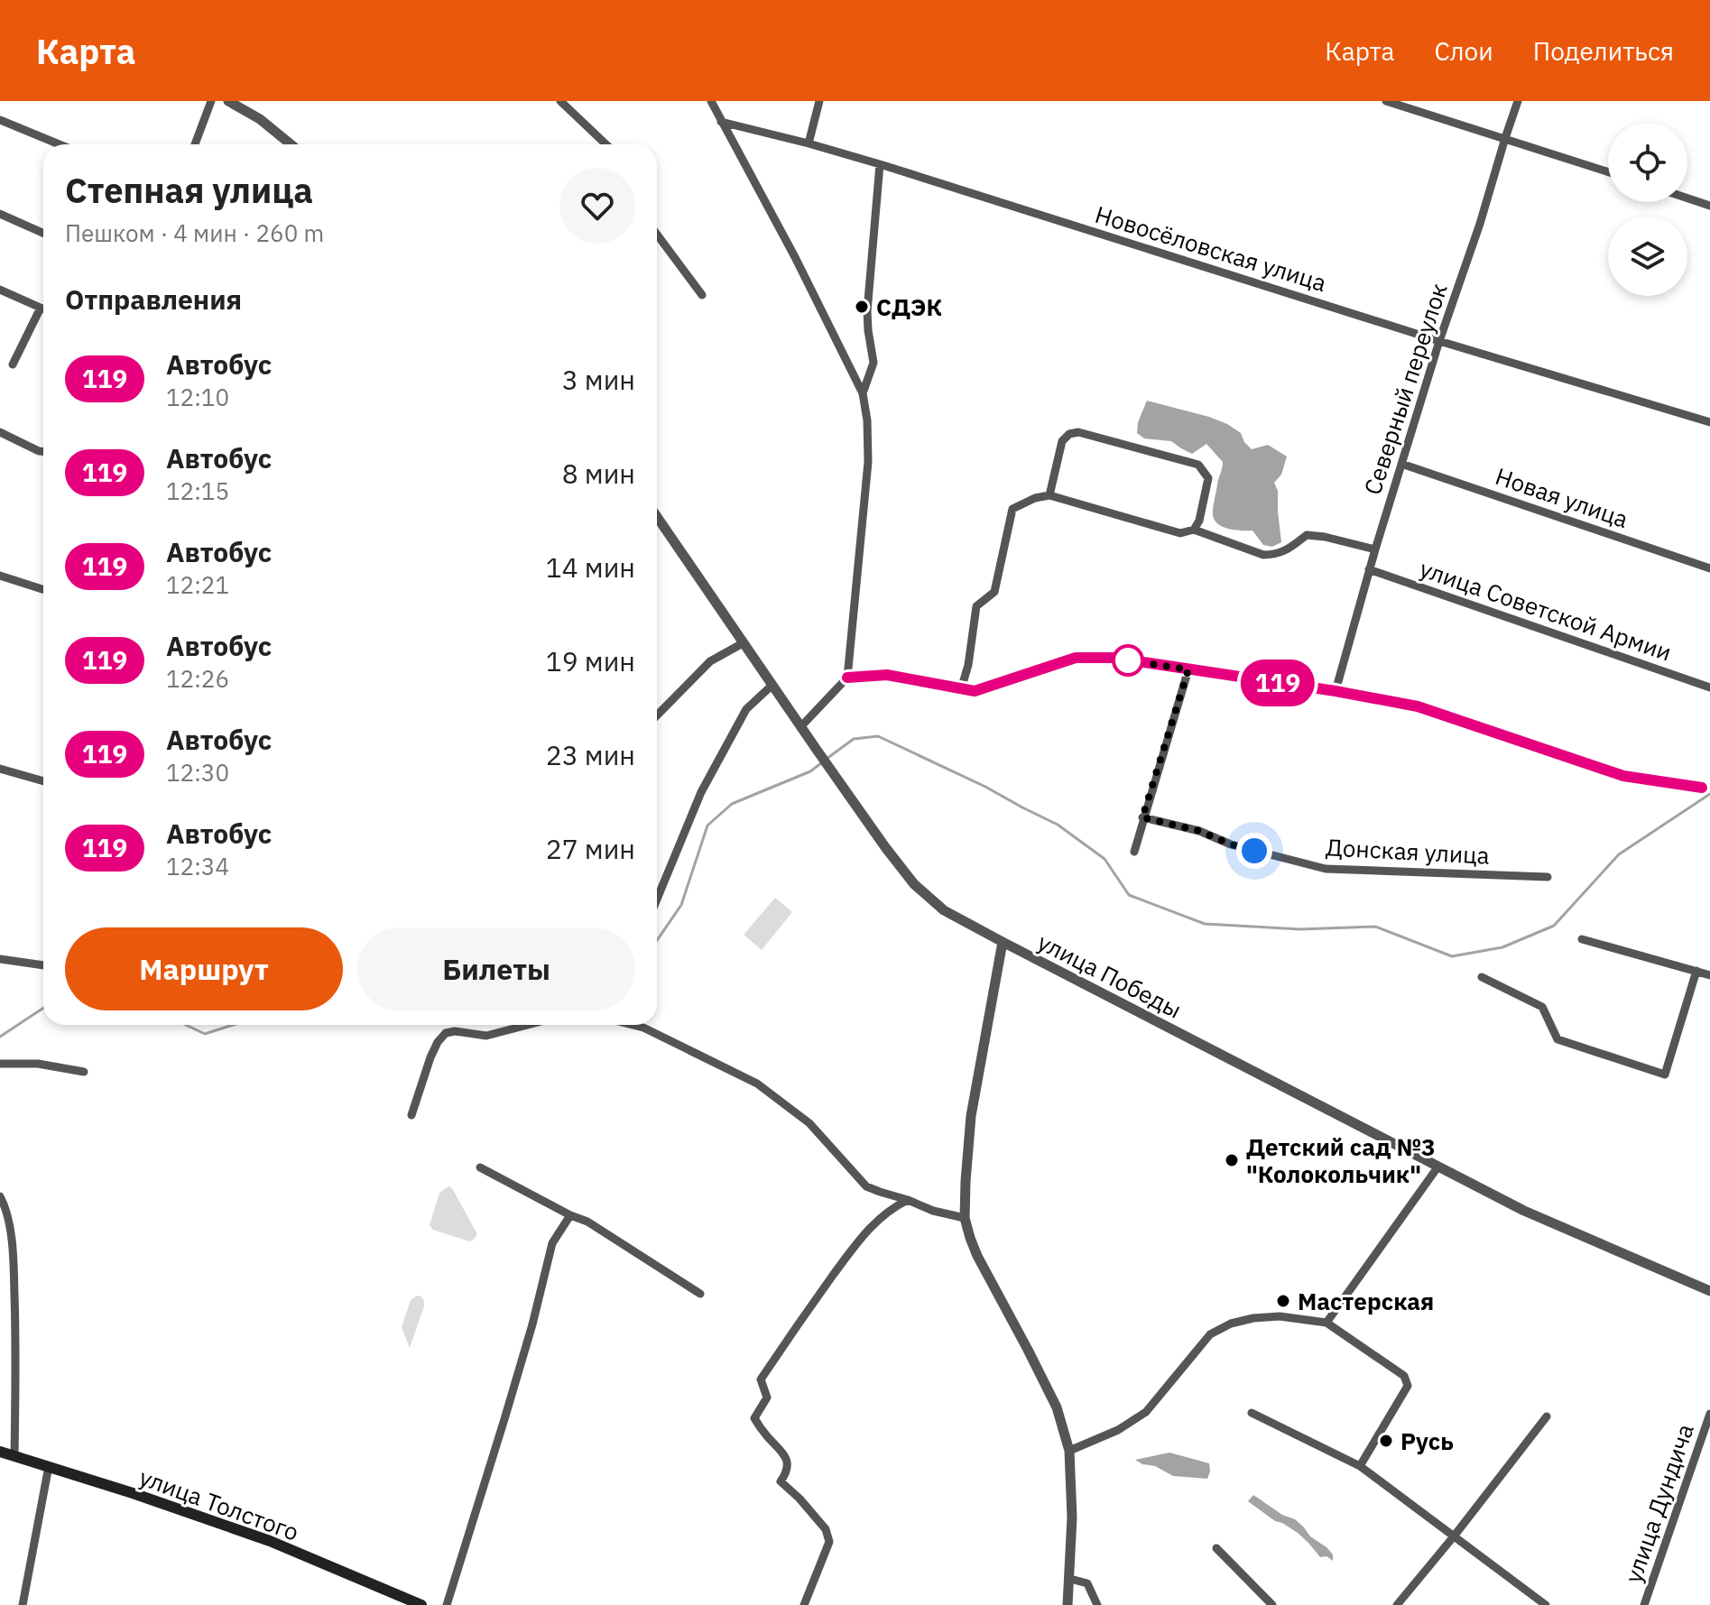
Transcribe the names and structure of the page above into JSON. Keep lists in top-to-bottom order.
{
  "streets": {
    "main road": ["улица Толстого"],
    "street": [
      "Новосёловская улица",
      "Северный переулок",
      "Новая улица",
      "улица Советской Армии",
      "Донская улица",
      "улица Победы",
      "улица Дундича"
    ]
  },
  "crossings": [
    ["Новосёловская улица", "Северный переулок"],
    ["Северный переулок", "Новая улица"],
    ["Северный переулок", "улица Советской Армии"]
  ],
  "places": [
    "СДЭК",
    "Детский сад №3 \"Колокольчик\"",
    "Мастерская",
    "Русь"
  ],
  "lines": ["bus line 119"],
  "page": {
    "header": "Карта",
    "nav": ["Карта", "Слои", "Поделиться"],
    "on_map": "119",
    "heading": [
      ["Степная улица", "Пешком · 4 мин · 260 m"],
      "Отправления"
    ],
    "list": [
      {
        "mark": "119",
        "name": "Автобус",
        "note": "12:10",
        "value": "3 мин"
      },
      {
        "mark": "119",
        "name": "Автобус",
        "note": "12:15",
        "value": "8 мин"
      },
      {
        "mark": "119",
        "name": "Автобус",
        "note": "12:21",
        "value": "14 мин"
      },
      {
        "mark": "119",
        "name": "Автобус",
        "note": "12:26",
        "value": "19 мин"
      },
      {
        "mark": "119",
        "name": "Автобус",
        "note": "12:30",
        "value": "23 мин"
      },
      {
        "mark": "119",
        "name": "Автобус",
        "note": "12:34",
        "value": "27 мин"
      }
    ],
    "buttons": ["Маршрут", "Билеты"]
  }
}
